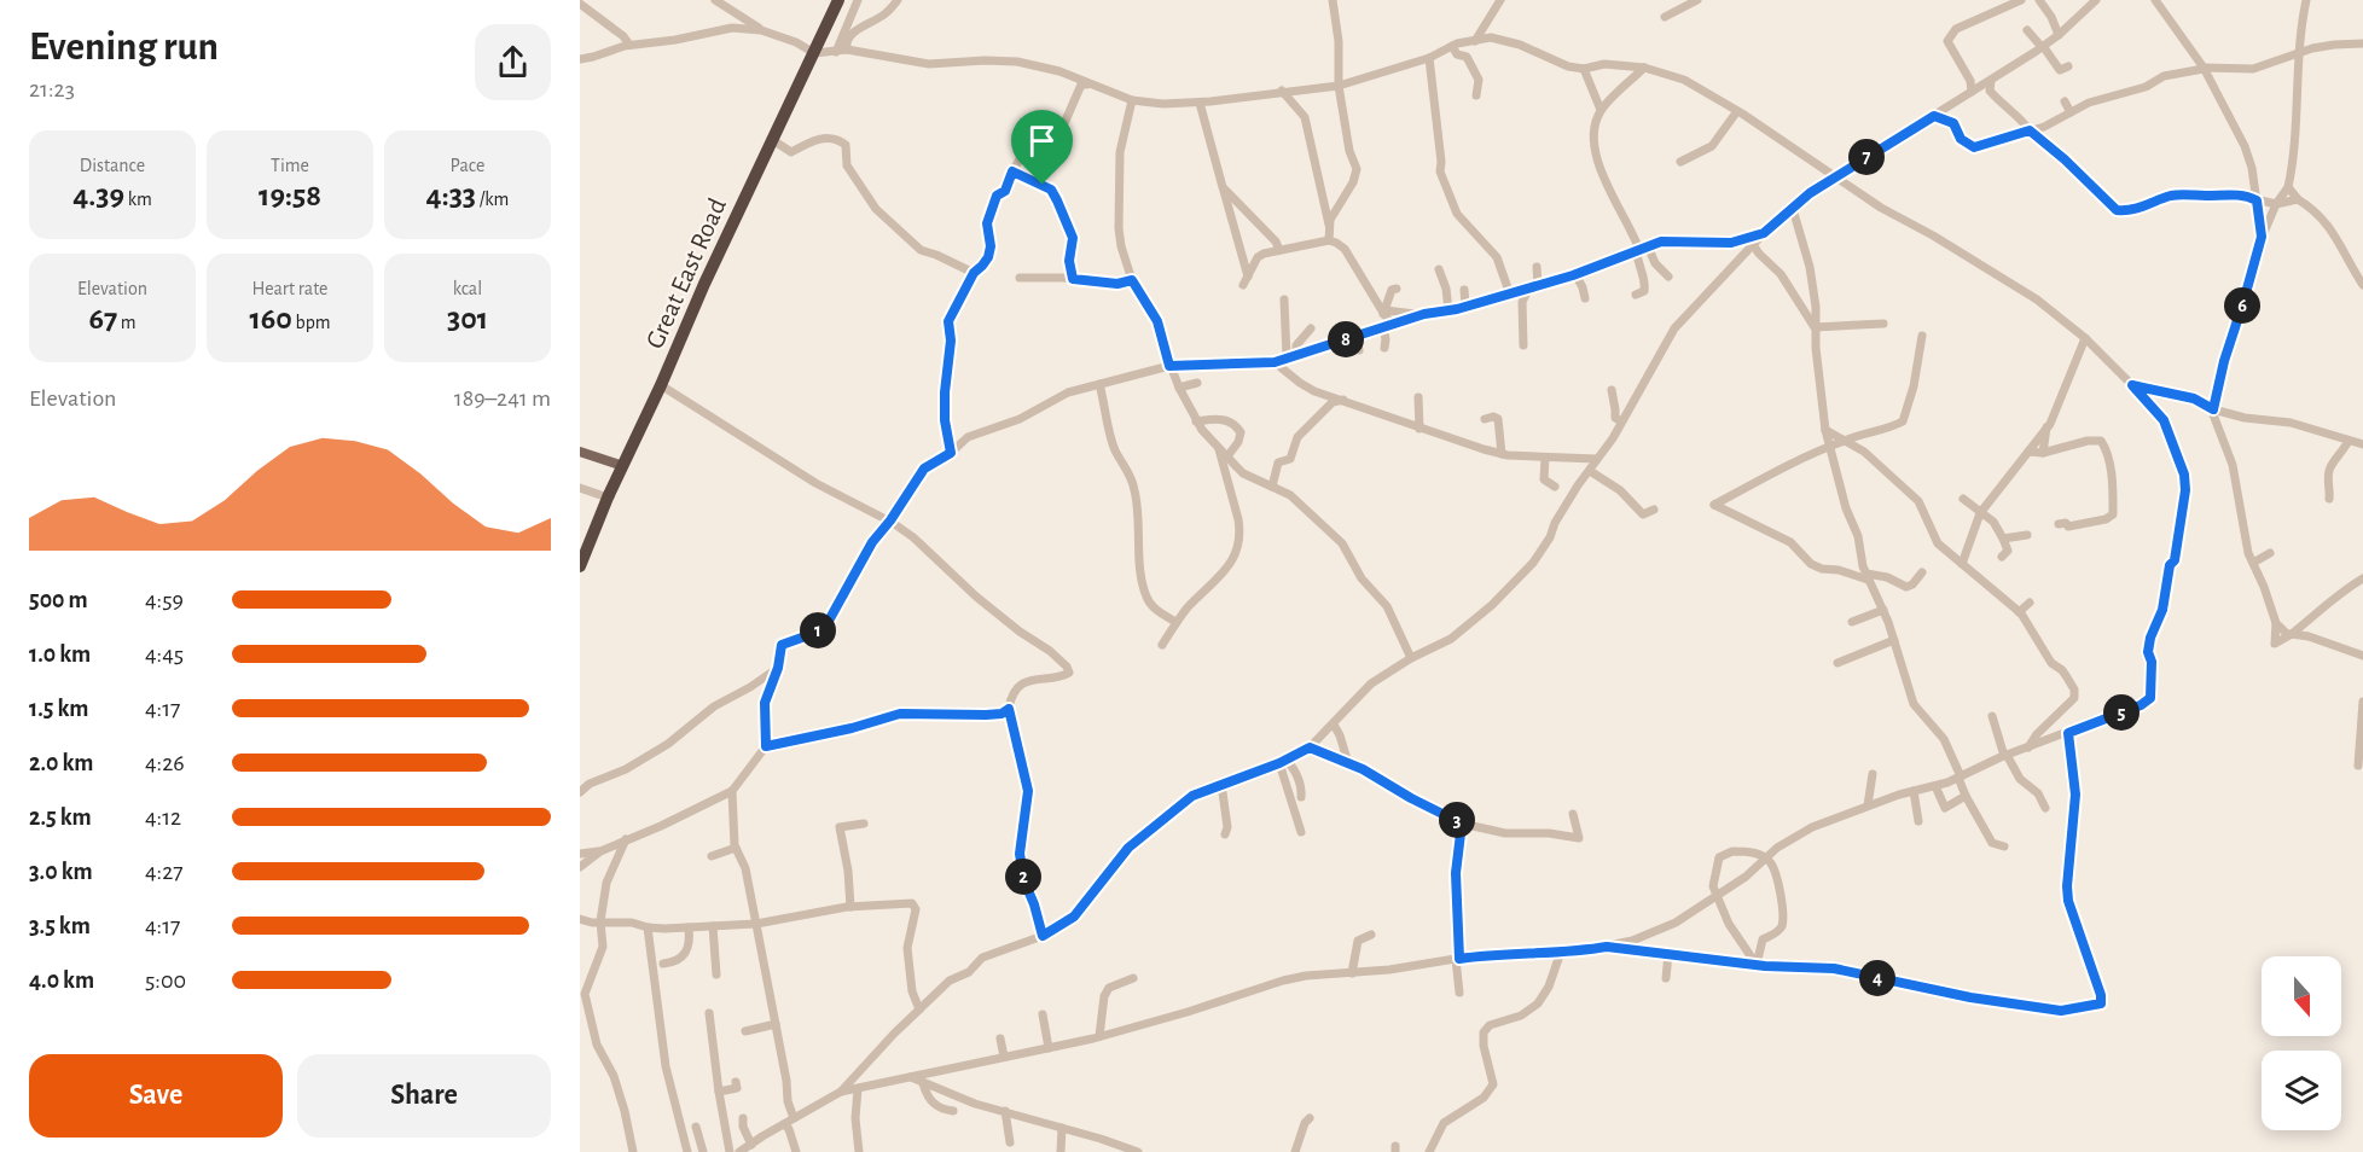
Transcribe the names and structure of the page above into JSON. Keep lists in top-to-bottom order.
{
  "streets": {
    "highway": ["Great East Road"]
  },
  "north": "bottom",
  "page": {
    "heading": ["Evening run", "21:23"],
    "stats": [
      ["Distance", "4.39 km"],
      ["Time", "19:58"],
      ["Pace", "4:33 /km"],
      ["Elevation", "67 m"],
      ["Heart rate", "160 bpm"],
      ["kcal", "301"]
    ],
    "pins": [
      "7",
      "6",
      "8",
      "1",
      "5",
      "3",
      "2",
      "4"
    ],
    "chart": ["Elevation", "189–241 m"],
    "list": [
      {
        "name": "500 m",
        "note": "4:59"
      },
      {
        "name": "1.0 km",
        "note": "4:45"
      },
      {
        "name": "1.5 km",
        "note": "4:17"
      },
      {
        "name": "2.0 km",
        "note": "4:26"
      },
      {
        "name": "2.5 km",
        "note": "4:12"
      },
      {
        "name": "3.0 km",
        "note": "4:27"
      },
      {
        "name": "3.5 km",
        "note": "4:17"
      },
      {
        "name": "4.0 km",
        "note": "5:00"
      }
    ],
    "buttons": ["Save", "Share"]
  }
}
